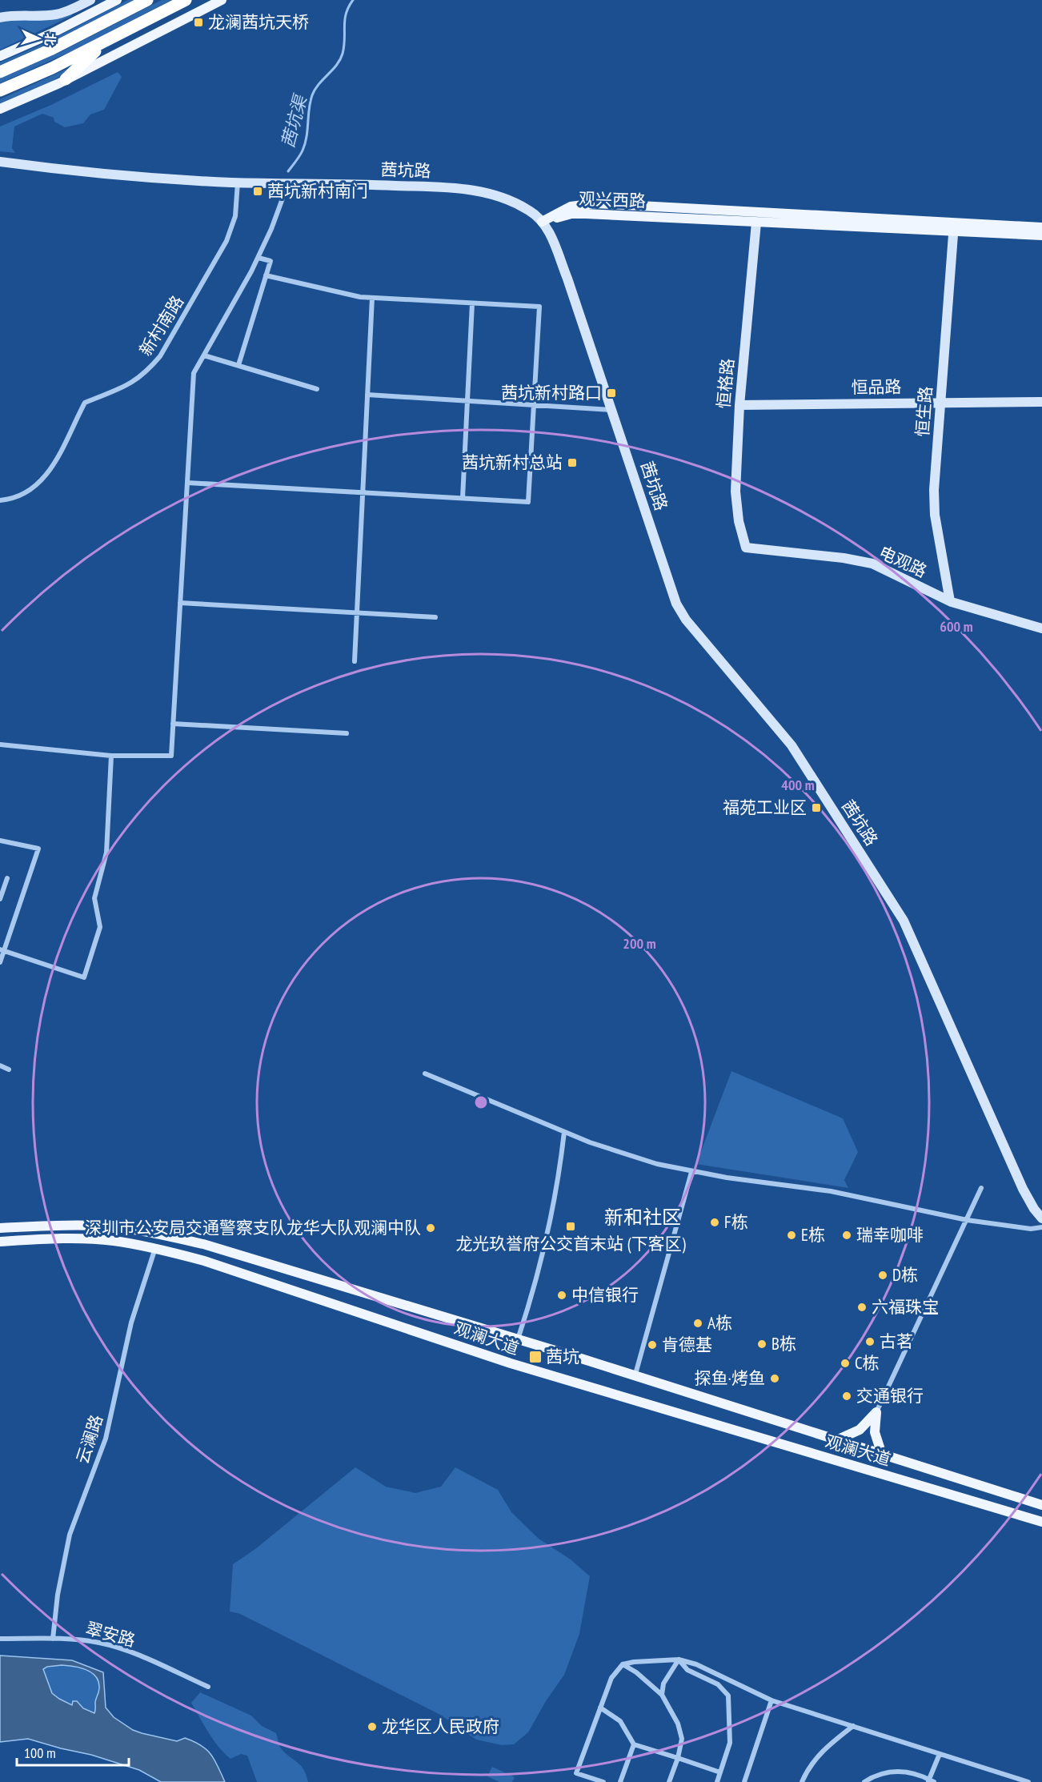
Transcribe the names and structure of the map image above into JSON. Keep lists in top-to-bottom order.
{
  "streets": {
    "main road": ["观兴西路", "观澜大道"],
    "street": [
      "茜坑路",
      "新村南路",
      "恒格路",
      "恒品路",
      "恒生路",
      "电观路",
      "云澜路",
      "翠安路"
    ]
  },
  "crossings": [
    ["茜坑路", "观兴西路"],
    ["茜坑路", "新村南路"],
    ["观兴西路", "恒格路"],
    ["观兴西路", "恒生路"],
    ["恒格路", "恒品路"],
    ["恒格路", "电观路"],
    ["恒品路", "恒生路"],
    ["恒生路", "电观路"],
    ["观澜大道", "云澜路"],
    ["云澜路", "翠安路"]
  ],
  "districts": ["新和社区"],
  "water": ["茜坑渠"],
  "places": {
    "transit": [
      "龙澜茜坑天桥",
      "茜坑新村南门",
      "茜坑新村路口",
      "茜坑新村总站",
      "福苑工业区",
      "龙光玖誉府公交首末站 (下客区)",
      "茜坑"
    ],
    "other": [
      "F栋",
      "深圳市公安局交通警察支队龙华大队观澜中队",
      "E栋",
      "瑞幸咖啡",
      "D栋",
      "中信银行",
      "六福珠宝",
      "A栋",
      "古茗",
      "B栋",
      "肯德基",
      "C栋",
      "探鱼·烤鱼",
      "交通银行",
      "龙华区人民政府"
    ]
  },
  "scale_bar": "100 m",
  "north": "right",
  "rings": ["600 m", "400 m", "200 m"]
}
